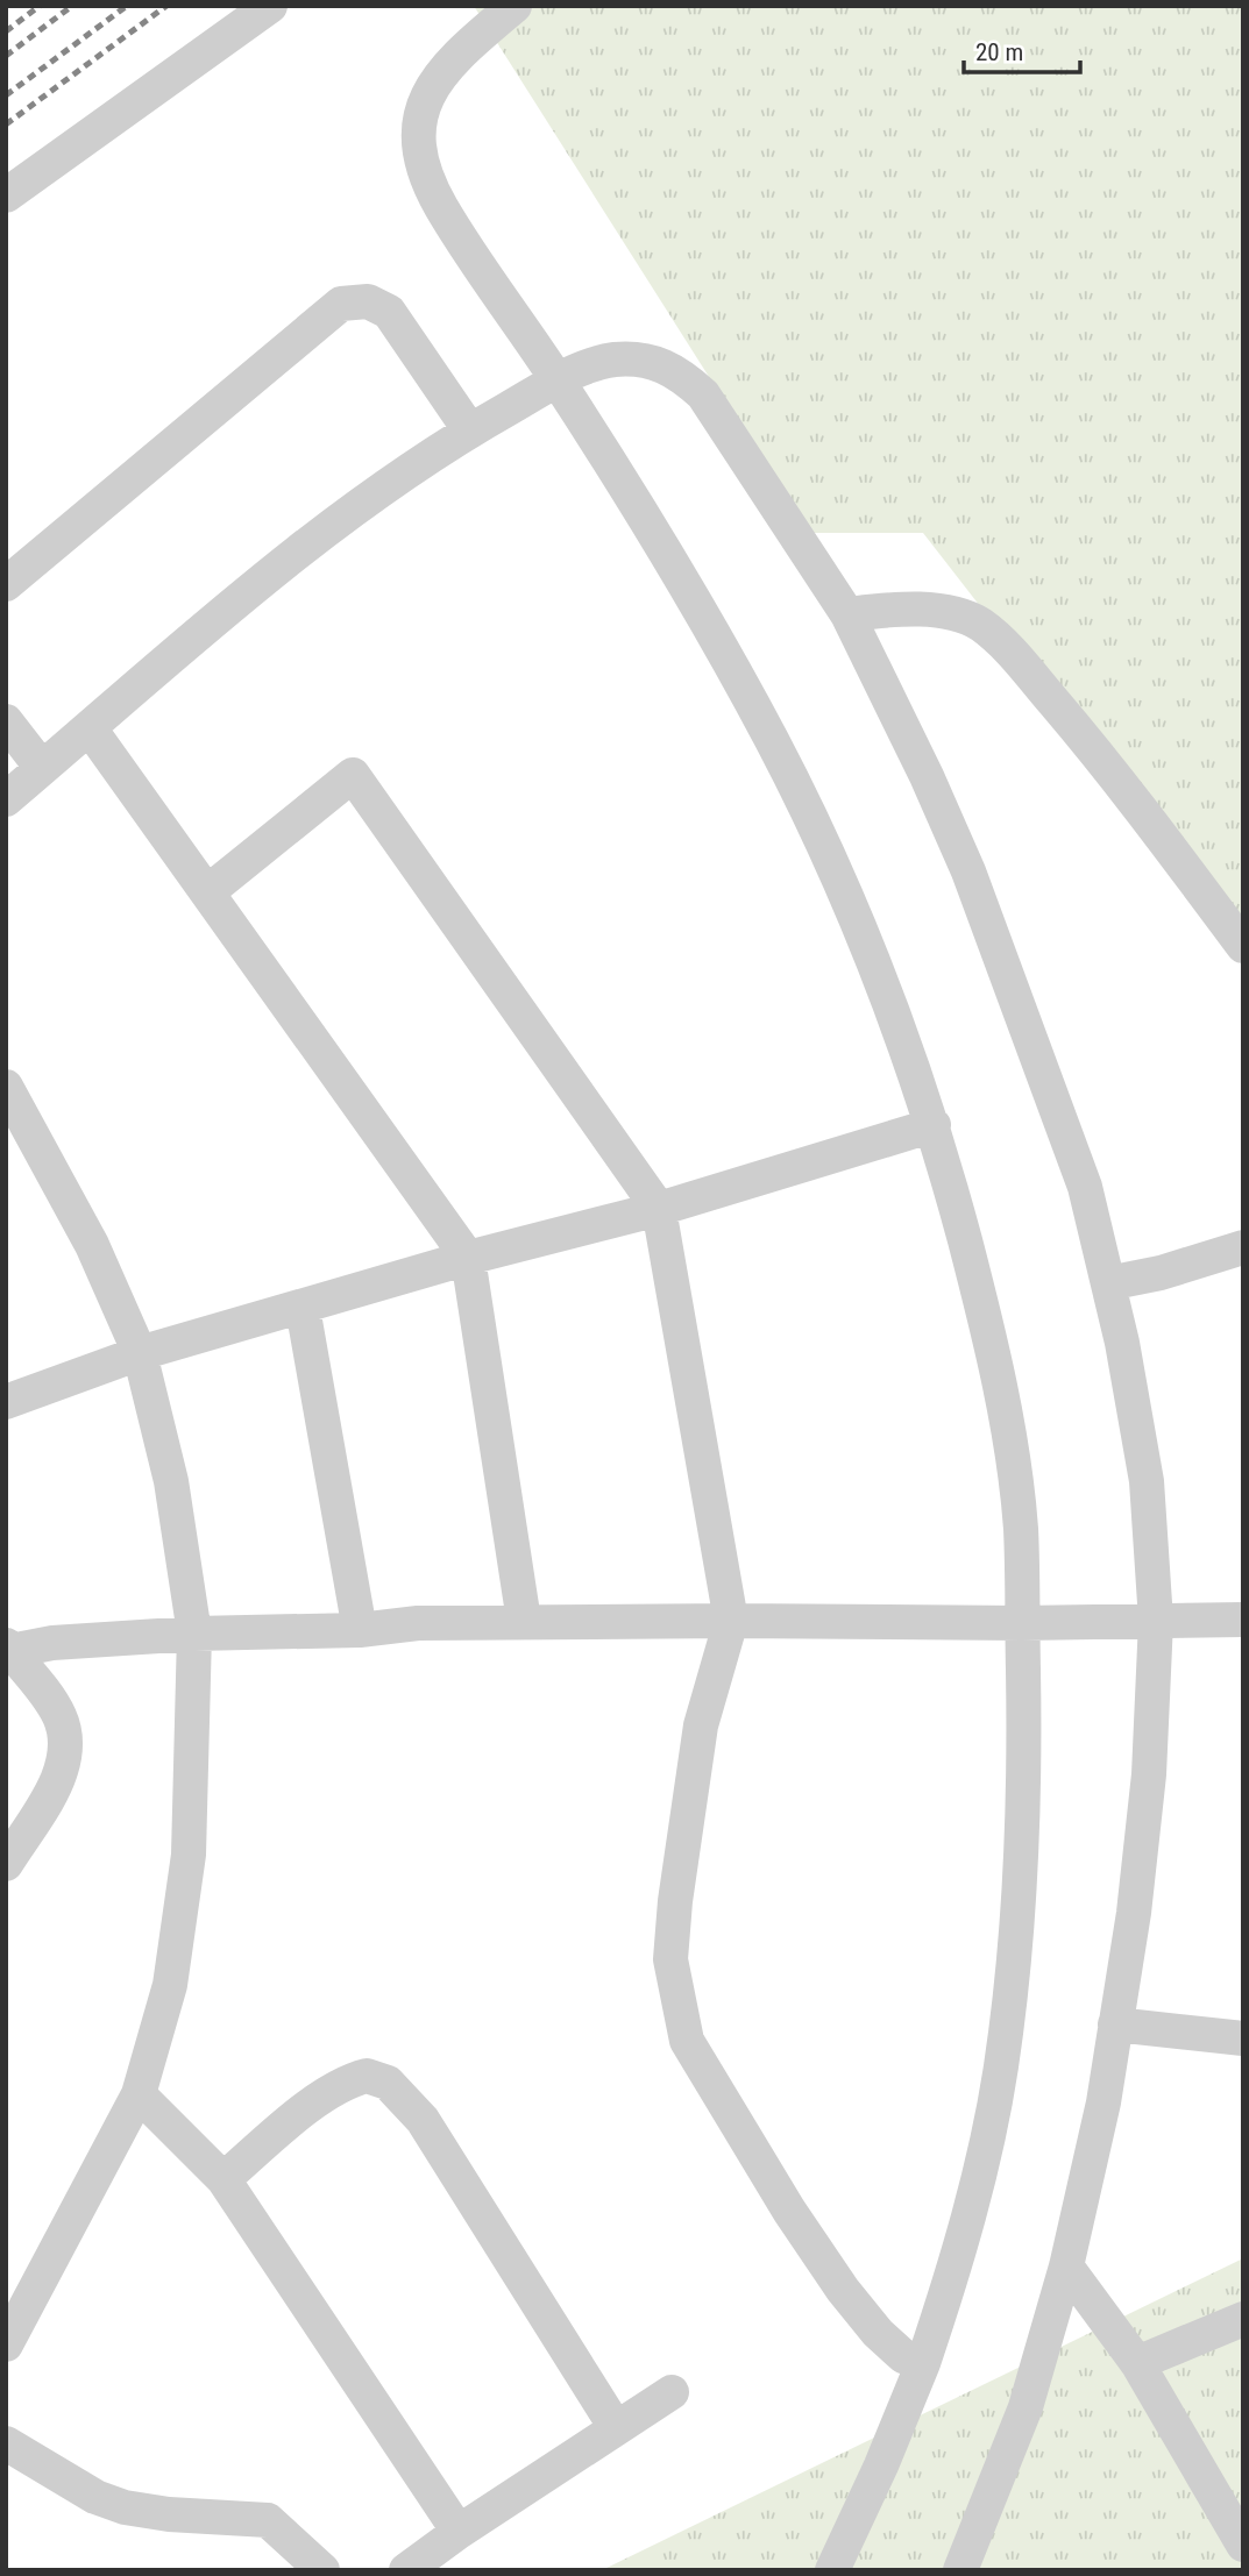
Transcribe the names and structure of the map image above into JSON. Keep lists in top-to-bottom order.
{
  "scale_bar": "20 m"
}
